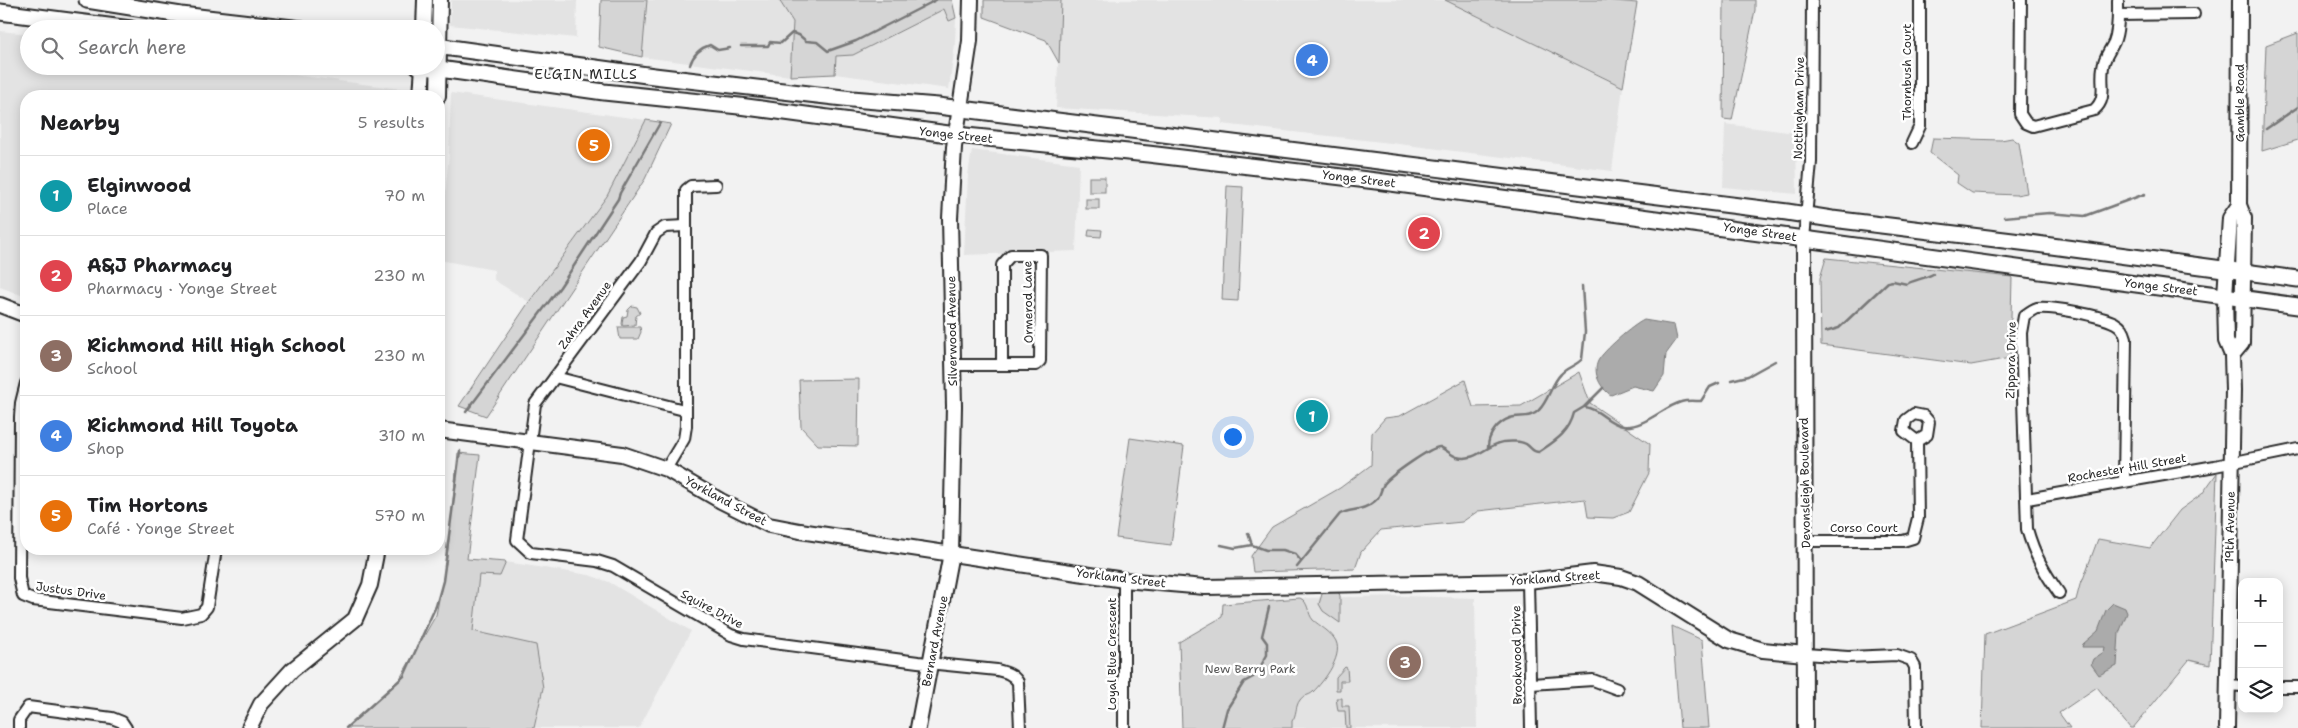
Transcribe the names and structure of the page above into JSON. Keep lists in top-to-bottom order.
{
  "streets": {
    "main road": ["Yonge Street"],
    "street": [
      "Thornbush Court",
      "Gamble Road",
      "Nottingham Drive",
      "Ormerod Lane",
      "Zahra Avenue",
      "Silverwood Avenue",
      "Zippora Drive",
      "Rochester Hill Street",
      "Devonsleigh Boulevard",
      "Yorkland Street",
      "19th Avenue",
      "Corso Court",
      "Justus Drive",
      "Squire Drive",
      "Bernard Avenue",
      "Loyal Blue Crescent",
      "Brookwood Drive"
    ]
  },
  "crossings": [
    ["Gamble Road", "Yonge Street"],
    ["Gamble Road", "19th Avenue"],
    ["Nottingham Drive", "Yonge Street"],
    ["Nottingham Drive", "Devonsleigh Boulevard"],
    ["Yonge Street", "Silverwood Avenue"],
    ["Yonge Street", "Devonsleigh Boulevard"],
    ["Yonge Street", "19th Avenue"],
    ["Ormerod Lane", "Silverwood Avenue"],
    ["Zahra Avenue", "Yorkland Street"],
    ["Zahra Avenue", "Squire Drive"],
    ["Silverwood Avenue", "Yorkland Street"],
    ["Silverwood Avenue", "Bernard Avenue"],
    ["Zippora Drive", "Rochester Hill Street"],
    ["Rochester Hill Street", "19th Avenue"],
    ["Devonsleigh Boulevard", "Yorkland Street"],
    ["Devonsleigh Boulevard", "Corso Court"],
    ["Yorkland Street", "Squire Drive"],
    ["Yorkland Street", "Bernard Avenue"],
    ["Yorkland Street", "Loyal Blue Crescent"],
    ["Yorkland Street", "Brookwood Drive"],
    ["Squire Drive", "Bernard Avenue"]
  ],
  "districts": ["ELGIN MILLS"],
  "parks": ["New Berry Park"],
  "page": {
    "search": "Search here",
    "pins": [
      "4",
      "5",
      "2",
      "1",
      "3"
    ],
    "heading": ["Nearby", "5 results"],
    "list": [
      {
        "mark": "1",
        "name": "Elginwood",
        "note": "Place",
        "value": "70 m"
      },
      {
        "mark": "2",
        "name": "A&J Pharmacy",
        "note": "Pharmacy · Yonge Street",
        "value": "230 m"
      },
      {
        "mark": "3",
        "name": "Richmond Hill High School",
        "note": "School",
        "value": "230 m"
      },
      {
        "mark": "4",
        "name": "Richmond Hill Toyota",
        "note": "Shop",
        "value": "310 m"
      },
      {
        "mark": "5",
        "name": "Tim Hortons",
        "note": "Café · Yonge Street",
        "value": "570 m"
      }
    ],
    "map_buttons": ["+", "−"]
  }
}
